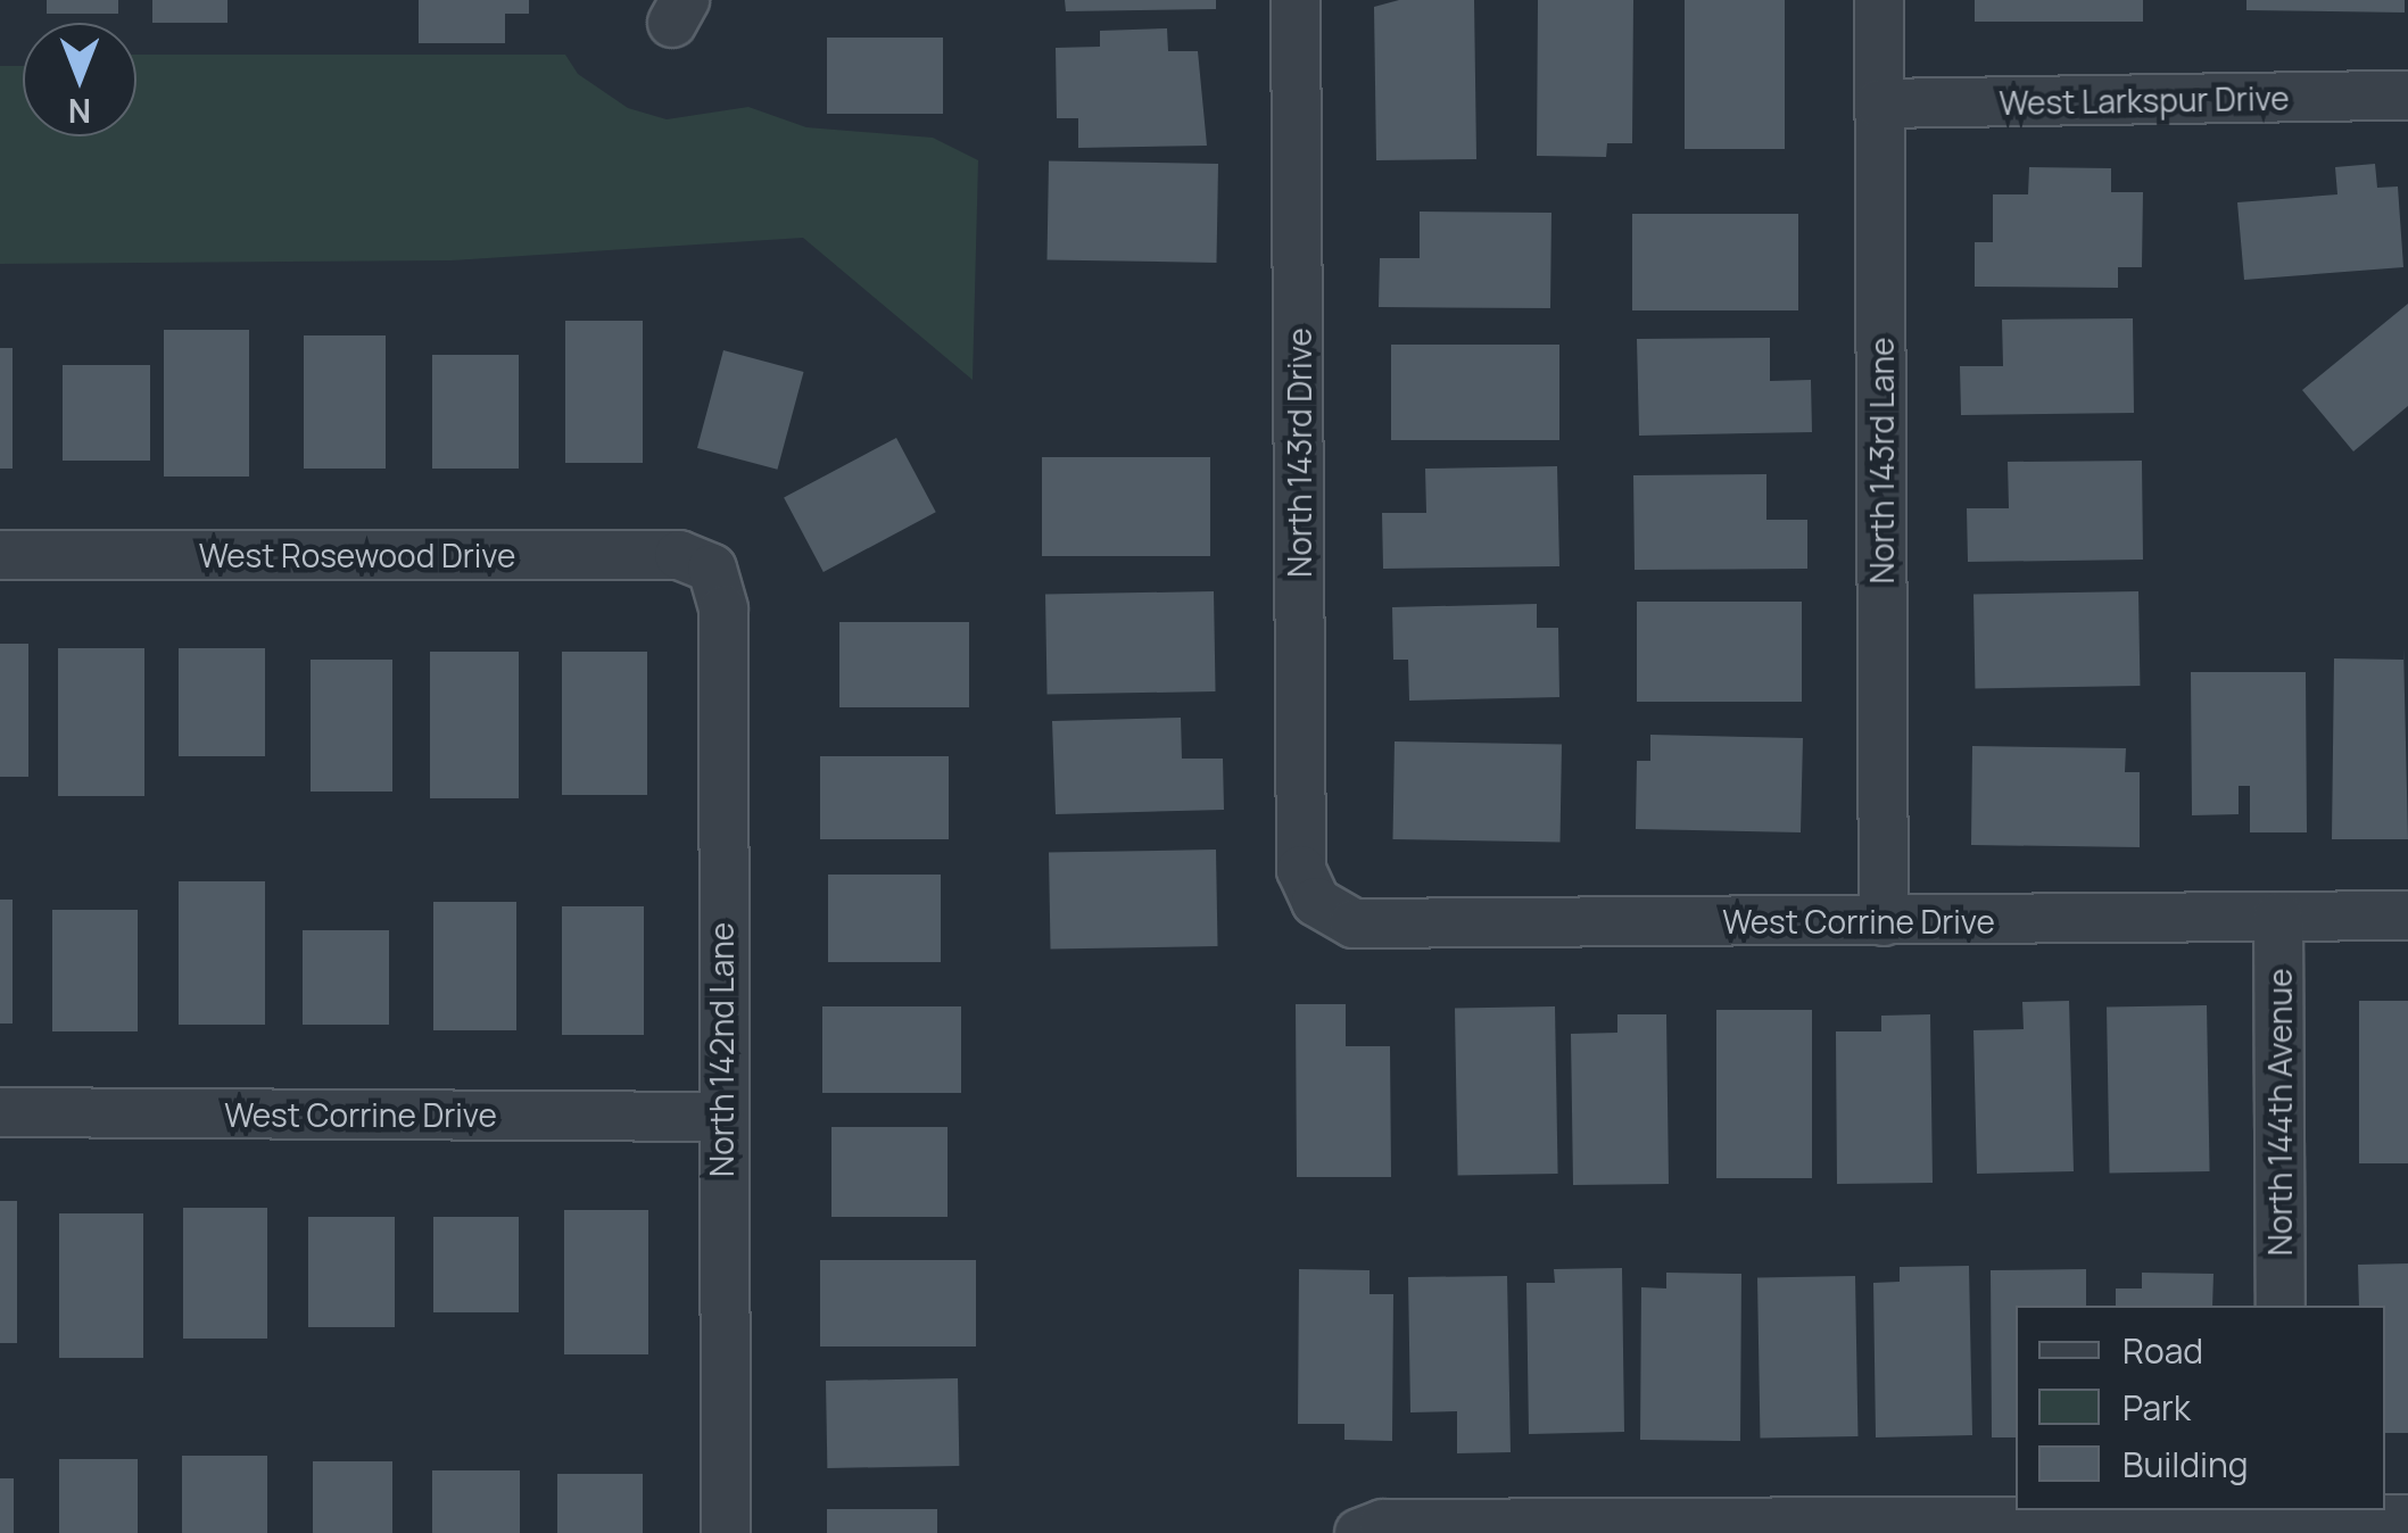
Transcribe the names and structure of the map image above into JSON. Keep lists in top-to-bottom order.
{
  "streets": {
    "street": [
      "West Larkspur Drive",
      "North 143rd Drive",
      "North 143rd Lane",
      "West Rosewood Drive",
      "West Corrine Drive",
      "North 142nd Lane",
      "North 144th Avenue"
    ]
  },
  "crossings": [
    ["West Larkspur Drive", "North 143rd Lane"],
    ["North 143rd Drive", "West Corrine Drive"],
    ["North 143rd Lane", "West Corrine Drive"],
    ["West Rosewood Drive", "North 142nd Lane"],
    ["West Corrine Drive", "North 142nd Lane"],
    ["West Corrine Drive", "North 144th Avenue"]
  ],
  "legend": ["Road", "Park", "Building"],
  "north": "bottom"
}
